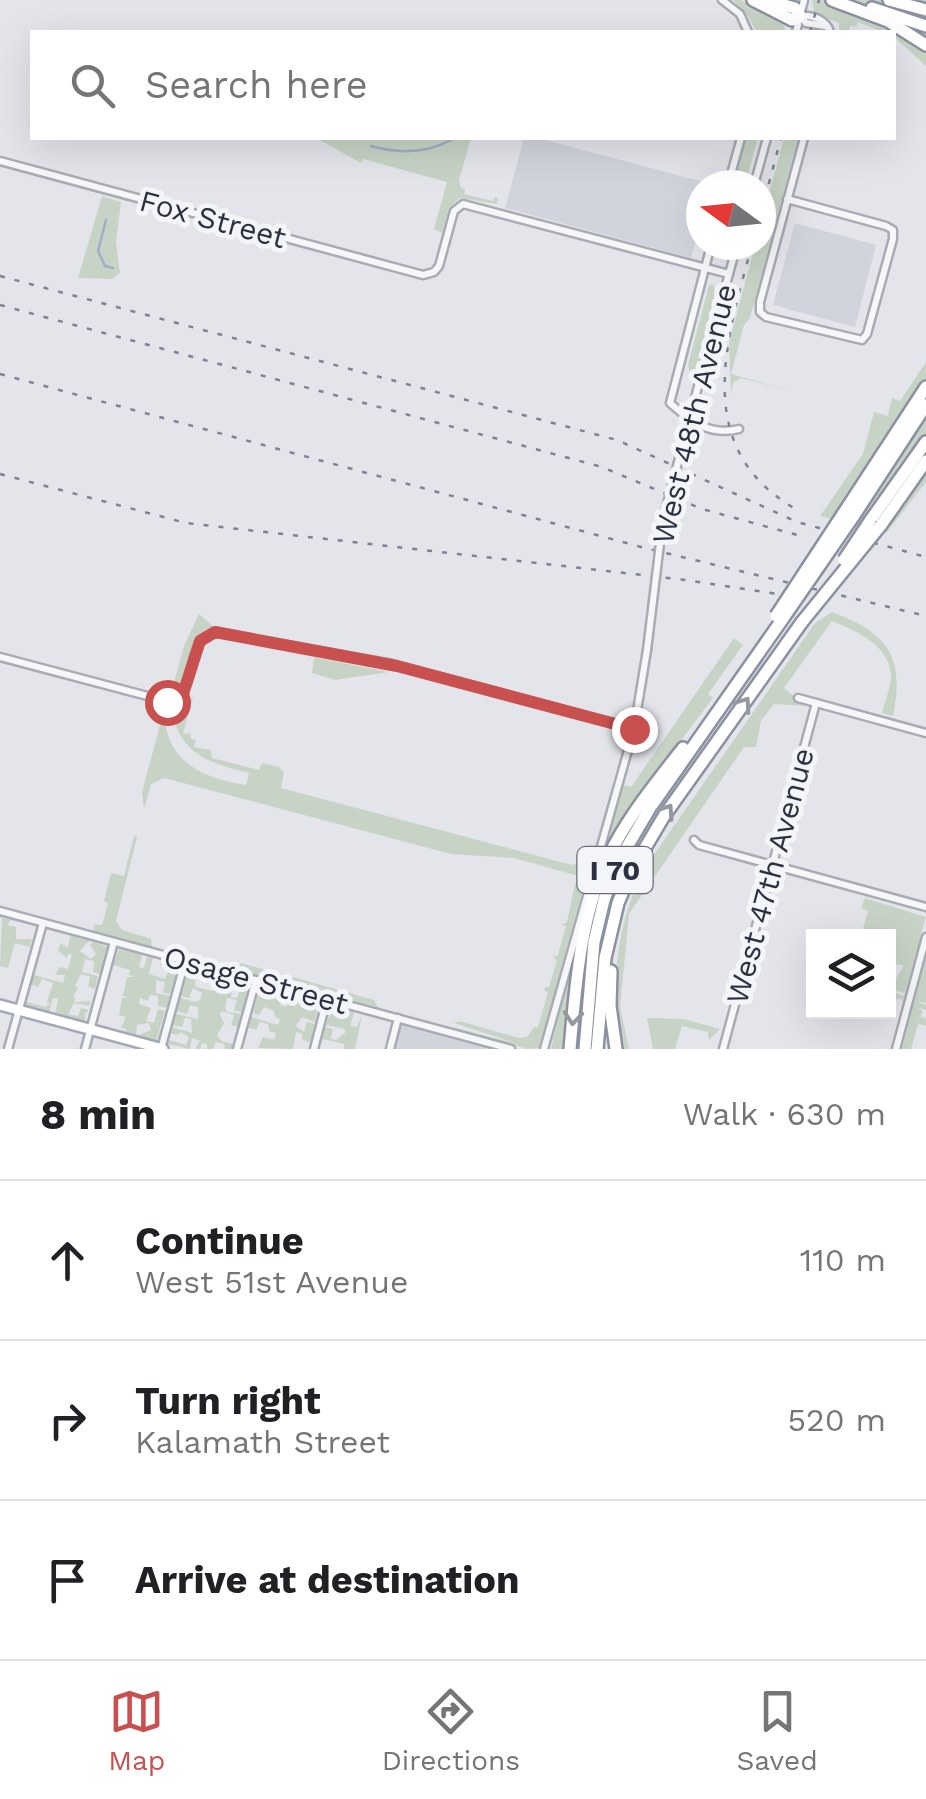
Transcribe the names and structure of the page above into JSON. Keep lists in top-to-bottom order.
{
  "streets": {
    "highway": ["I 70"],
    "street": [
      "Fox Street",
      "West 48th Avenue",
      "West 47th Avenue",
      "Osage Street"
    ]
  },
  "crossings": [
    ["Fox Street", "West 48th Avenue"]
  ],
  "north": "left",
  "page": {
    "search": "Search here",
    "heading": ["8 min", "Walk · 630 m"],
    "list": [
      ["Continue", "West 51st Avenue", "110 m"],
      ["Turn right", "Kalamath Street", "520 m"],
      "Arrive at destination"
    ],
    "nav": ["Map", "Directions", "Saved"]
  }
}
